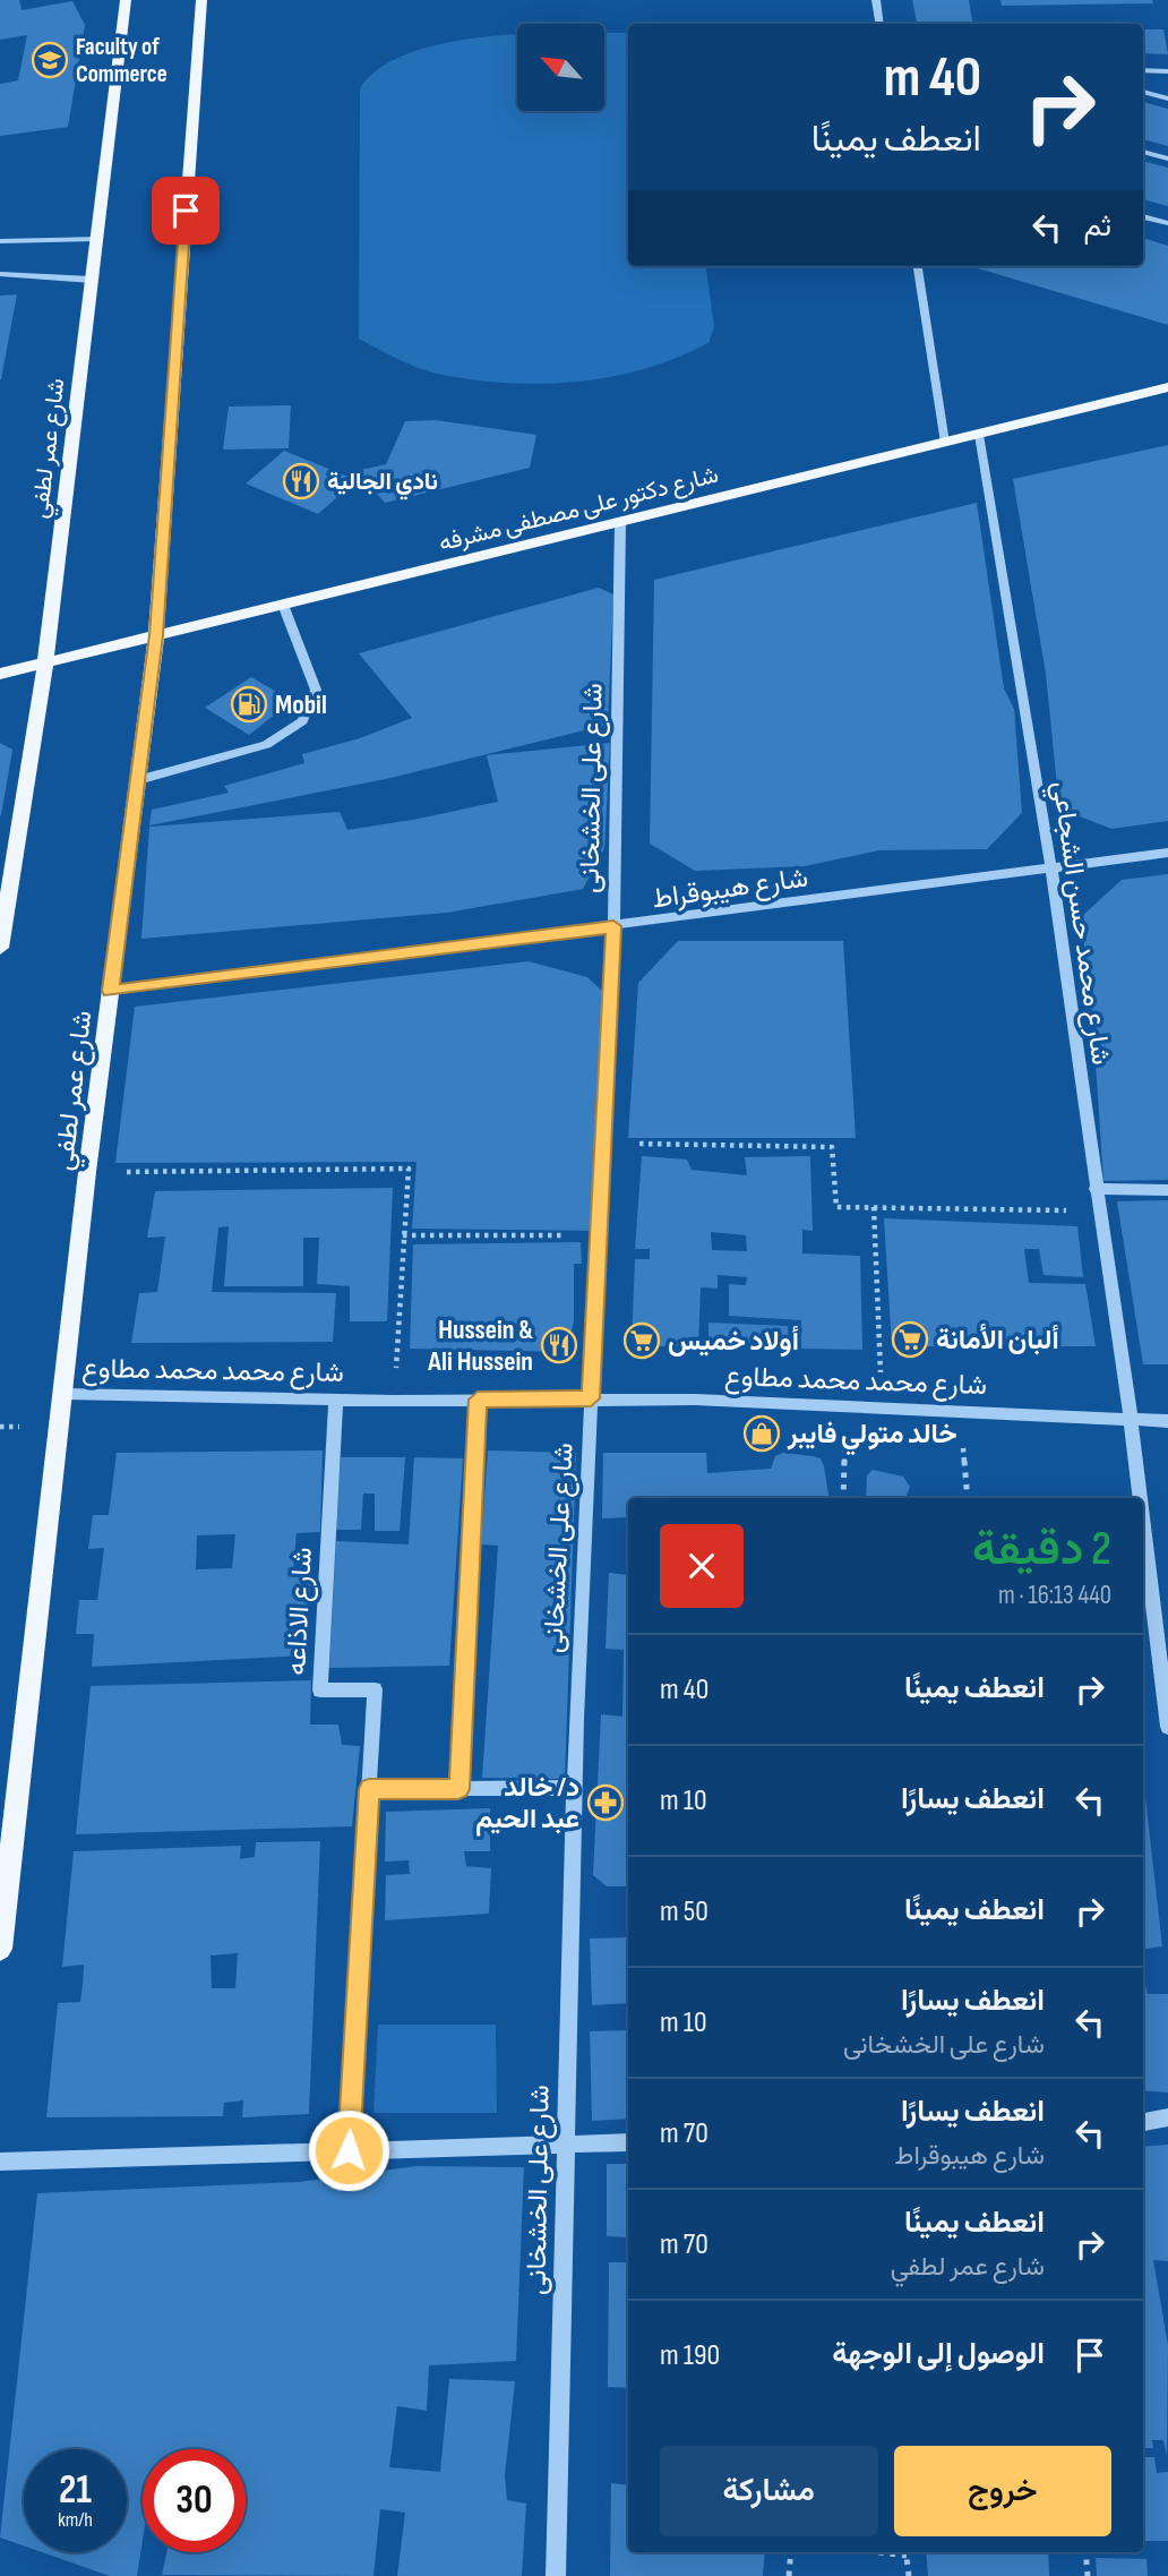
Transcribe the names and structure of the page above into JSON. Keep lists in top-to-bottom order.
{
  "streets": {
    "main road": ["شارع عمر لطفي", "شارع دكتور على مصطفى مشرفه"],
    "street": [
      "شارع على الخشخانى",
      "شارع هيبوقراط",
      "شارع محمد حسن الشجاعي",
      "شارع محمد محمد مطاوع",
      "شارع الاذاعه"
    ]
  },
  "crossings": [
    ["شارع عمر لطفي", "شارع دكتور على مصطفى مشرفه"],
    ["شارع عمر لطفي", "شارع هيبوقراط"],
    ["شارع عمر لطفي", "شارع محمد محمد مطاوع"],
    ["شارع دكتور على مصطفى مشرفه", "شارع على الخشخانى"],
    ["شارع دكتور على مصطفى مشرفه", "شارع محمد حسن الشجاعي"],
    ["شارع على الخشخانى", "شارع هيبوقراط"],
    ["شارع على الخشخانى", "شارع محمد محمد مطاوع"],
    ["شارع هيبوقراط", "شارع محمد حسن الشجاعي"],
    ["شارع محمد حسن الشجاعي", "شارع محمد محمد مطاوع"],
    ["شارع محمد محمد مطاوع", "شارع الاذاعه"]
  ],
  "places": {
    "school or university": ["Faculty of Commerce"],
    "restaurant": ["نادي الجالية", "Hussein & Ali Hussein"],
    "fuel station": ["Mobil"],
    "supermarket": ["ألبان الأمانة", "أولاد خميس"],
    "shop": ["خالد متولي فايبر"],
    "pharmacy": ["د/ خالد عبد الحيم"]
  },
  "north": "top left",
  "page": {
    "turn": ["40 m", "انعطف يمينًا"],
    "then": "ثم",
    "heading": ["2 دقيقة", "440 m · 16:13"],
    "list": [
      {
        "name": "انعطف يمينًا",
        "value": "40 m"
      },
      {
        "name": "انعطف يسارًا",
        "value": "10 m"
      },
      {
        "name": "انعطف يمينًا",
        "value": "50 m"
      },
      {
        "name": "انعطف يسارًا",
        "note": "شارع على الخشخانى",
        "value": "10 m"
      },
      {
        "name": "انعطف يسارًا",
        "note": "شارع هيبوقراط",
        "value": "70 m"
      },
      {
        "name": "انعطف يمينًا",
        "note": "شارع عمر لطفي",
        "value": "70 m"
      },
      {
        "name": "الوصول إلى الوجهة",
        "value": "190 m"
      }
    ],
    "buttons": ["خروج", "مشاركة"],
    "speed": "21 km/h",
    "limit": "30"
  }
}
